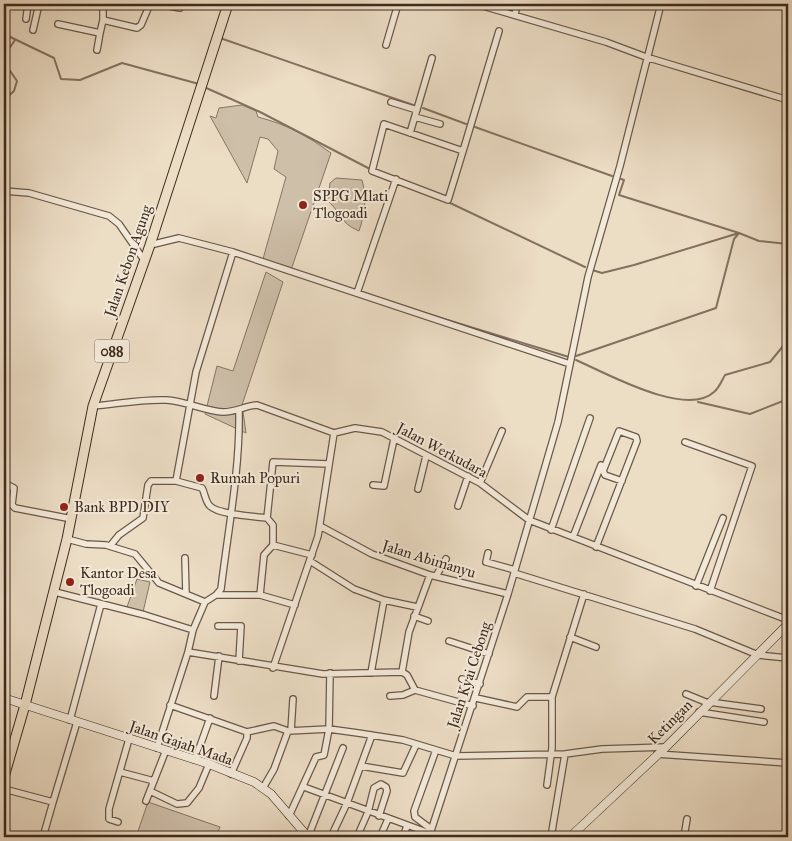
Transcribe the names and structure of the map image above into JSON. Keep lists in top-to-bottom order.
{
  "streets": {
    "main road": [
      "Jalan Kebon Agung",
      "088",
      "Ketingan",
      "Jalan Gajah Mada"
    ],
    "street": ["Jalan Werkudara", "Jalan Abimanyu", "Jalan Kyai Cebong"]
  },
  "crossings": [
    ["Jalan Kebon Agung", "Jalan Gajah Mada"],
    ["Jalan Werkudara", "Jalan Kyai Cebong"],
    ["Jalan Abimanyu", "Jalan Kyai Cebong"]
  ],
  "places": [
    "SPPG Mlati Tlogoadi",
    "Rumah Popuri",
    "Bank BPD DIY",
    "Kantor Desa Tlogoadi"
  ]
}
